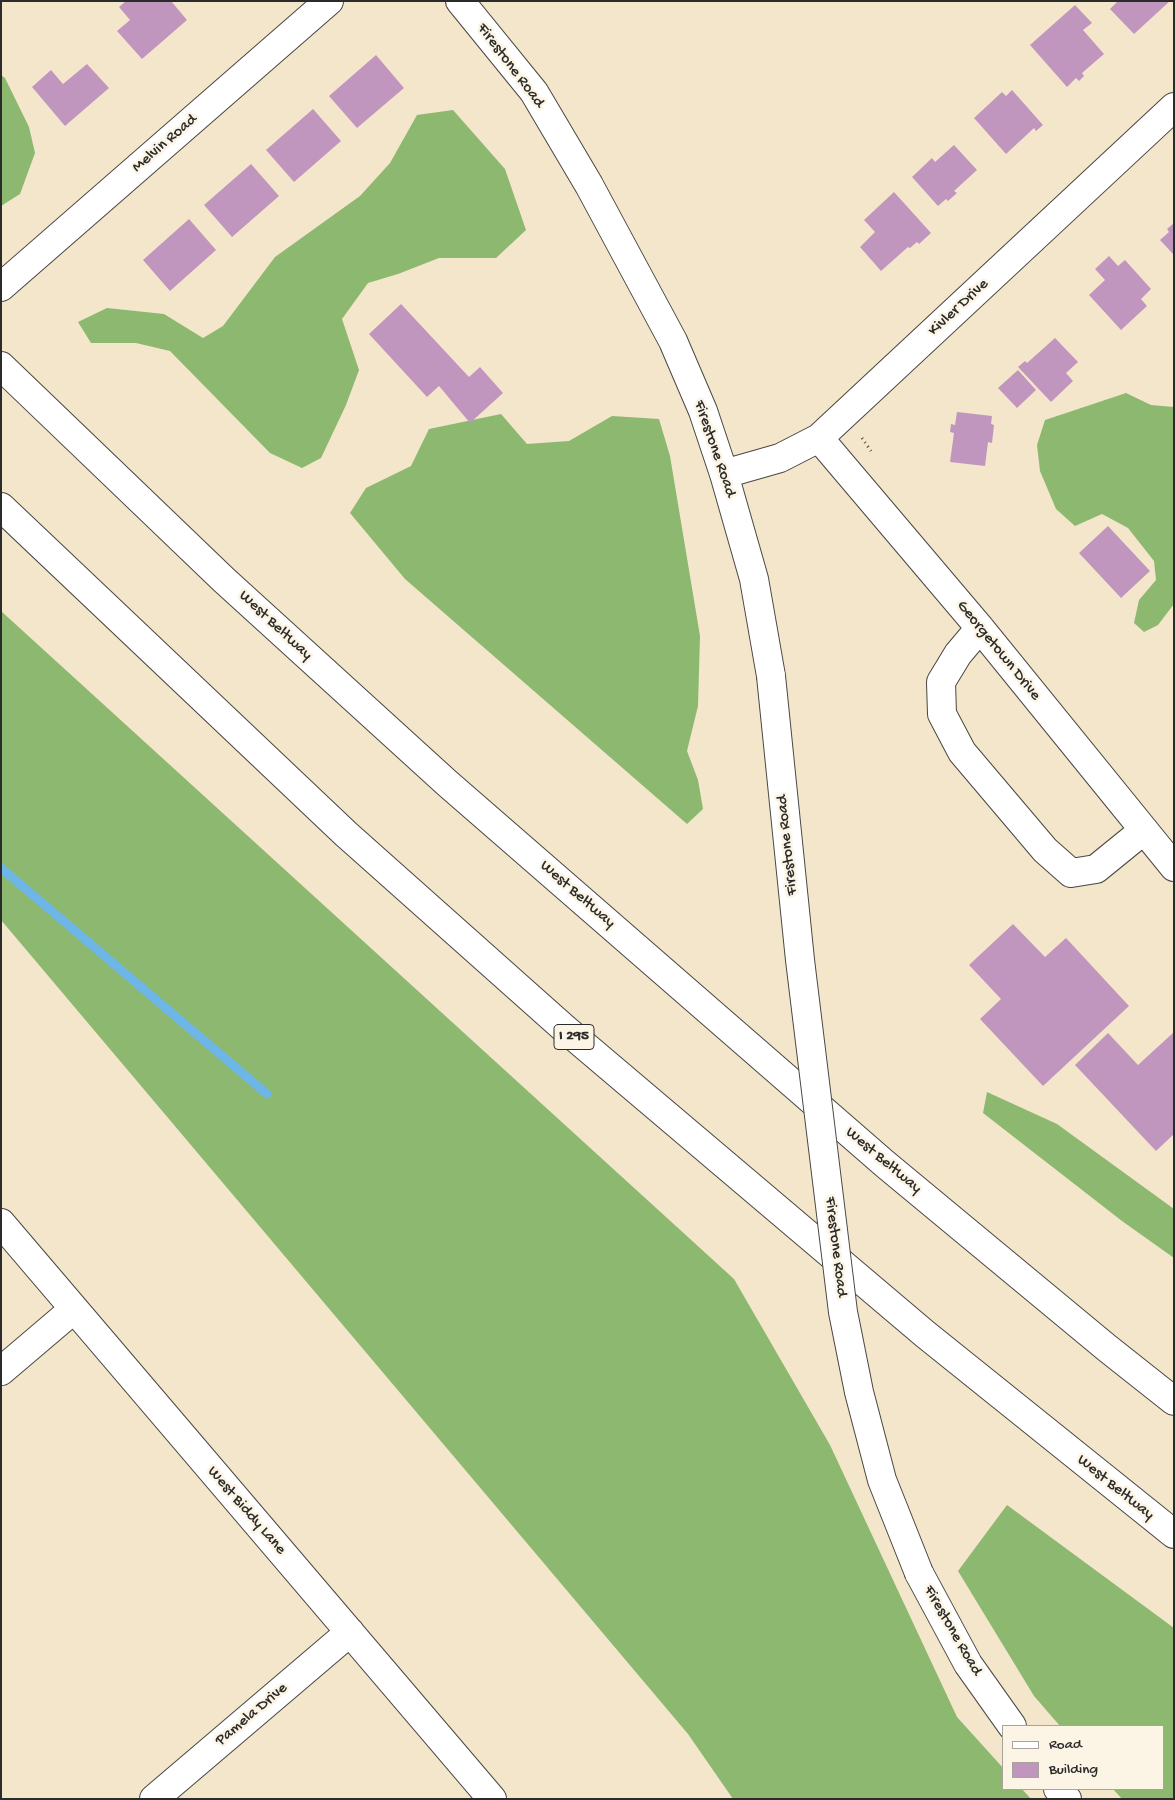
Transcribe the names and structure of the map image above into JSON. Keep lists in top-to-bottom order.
{
  "streets": {
    "main road": [
      "Firestone Road",
      "Melvin Road",
      "Kivler Drive",
      "West Beltway",
      "Georgetown Drive",
      "I 295",
      "West Biddy Lane",
      "Pamela Drive"
    ]
  },
  "crossings": [
    ["Firestone Road", "Kivler Drive"],
    ["Kivler Drive", "Georgetown Drive"],
    ["West Biddy Lane", "Pamela Drive"]
  ],
  "legend": ["Road", "Building"]
}
